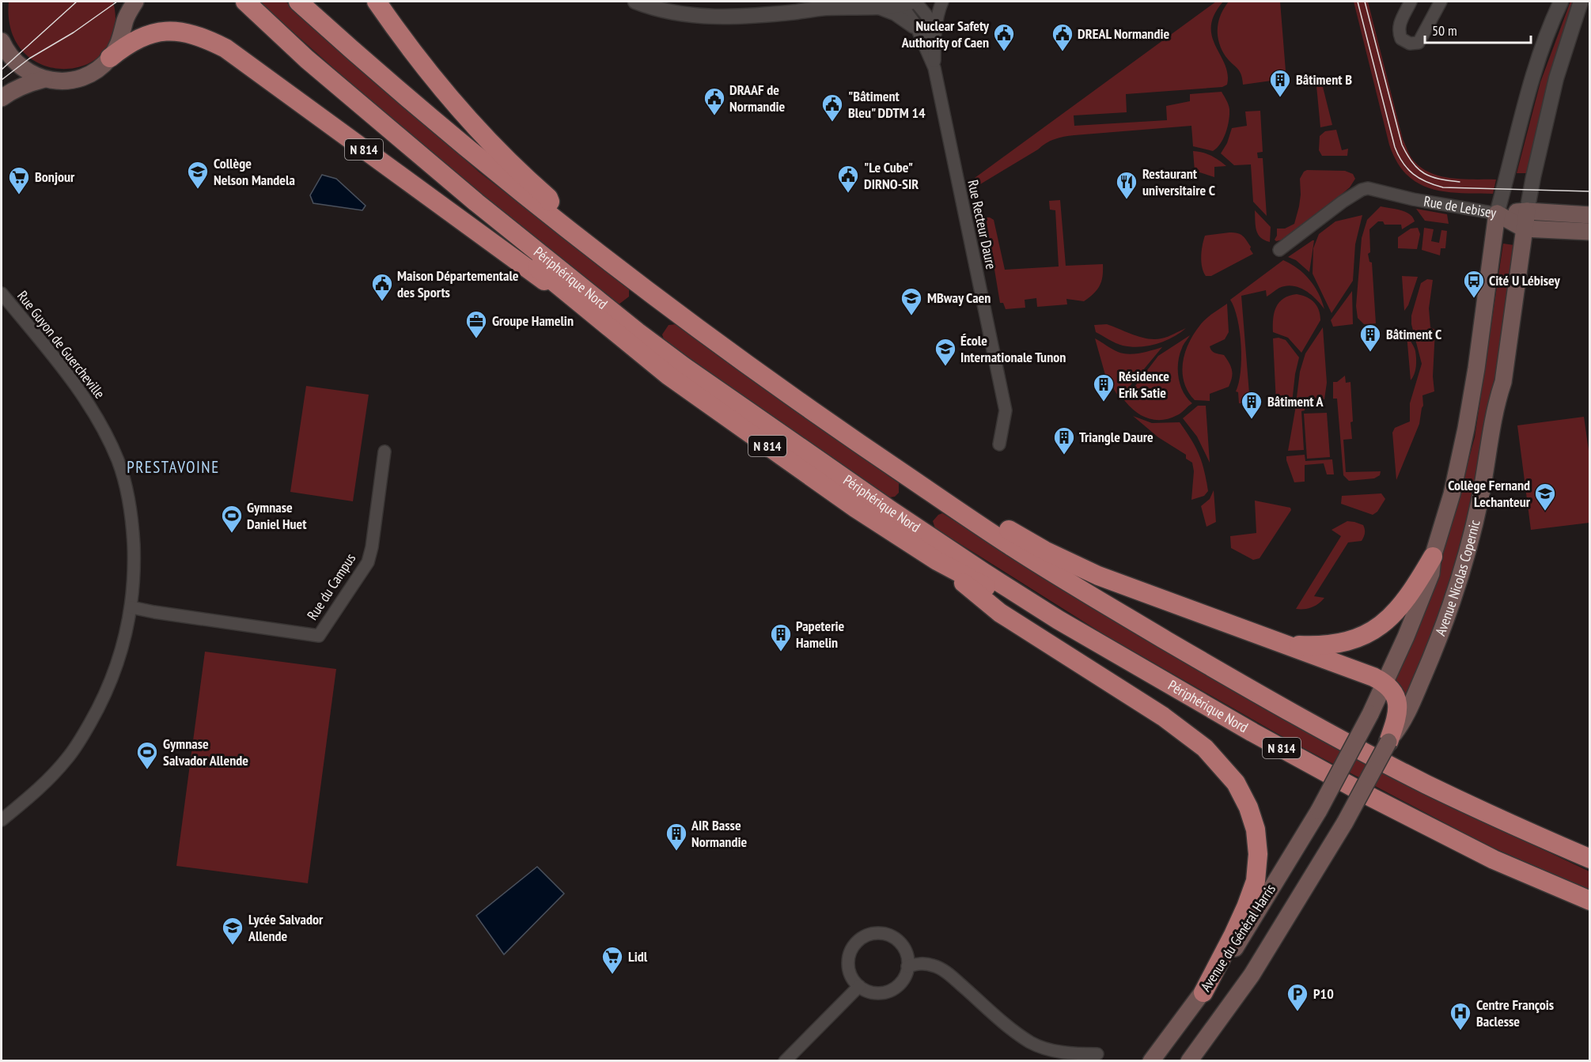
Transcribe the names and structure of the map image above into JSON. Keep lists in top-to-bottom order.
{
  "streets": {
    "highway": ["N 814", "Périphérique Nord"],
    "main road": ["Avenue Nicolas Copernic", "Avenue du Général Harris"],
    "street": [
      "Rue de Lebisey",
      "Rue Recteur Daure",
      "Rue Guyon de Guercheville",
      "Rue du Campus"
    ]
  },
  "crossings": [
    ["N 814", "Périphérique Nord"],
    ["N 814", "Avenue Nicolas Copernic"],
    ["N 814", "Avenue du Général Harris"],
    ["Rue de Lebisey", "Avenue Nicolas Copernic"],
    ["Rue Guyon de Guercheville", "Rue du Campus"],
    ["Avenue Nicolas Copernic", "Avenue du Général Harris"]
  ],
  "districts": ["PRESTAVOINE"],
  "places": {
    "public building": [
      "Nuclear Safety Authority of Caen",
      "DREAL Normandie",
      "DRAAF de Normandie",
      "\"Bâtiment Bleu\" DDTM 14",
      "\"Le Cube\" DIRNO-SIR",
      "Maison Départementale des Sports"
    ],
    "building": [
      "Bâtiment B",
      "Bâtiment C",
      "Résidence Erik Satie",
      "Bâtiment A",
      "Triangle Daure",
      "Papeterie Hamelin",
      "AIR Basse Normandie"
    ],
    "school or university": [
      "Collège Nelson Mandela",
      "MBway Caen",
      "École Internationale Tunon",
      "Collège Fernand Lechanteur",
      "Lycée Salvador Allende"
    ],
    "supermarket": ["Bonjour", "Lidl"],
    "restaurant": ["Restaurant universitaire C"],
    "bus stop": ["Cité U Lébisey"],
    "office": ["Groupe Hamelin"],
    "sports": ["Gymnase Daniel Huet", "Gymnase Salvador Allende"],
    "parking": ["P10"],
    "hospital": ["Centre François Baclesse"]
  },
  "scale_bar": "50 m"
}
